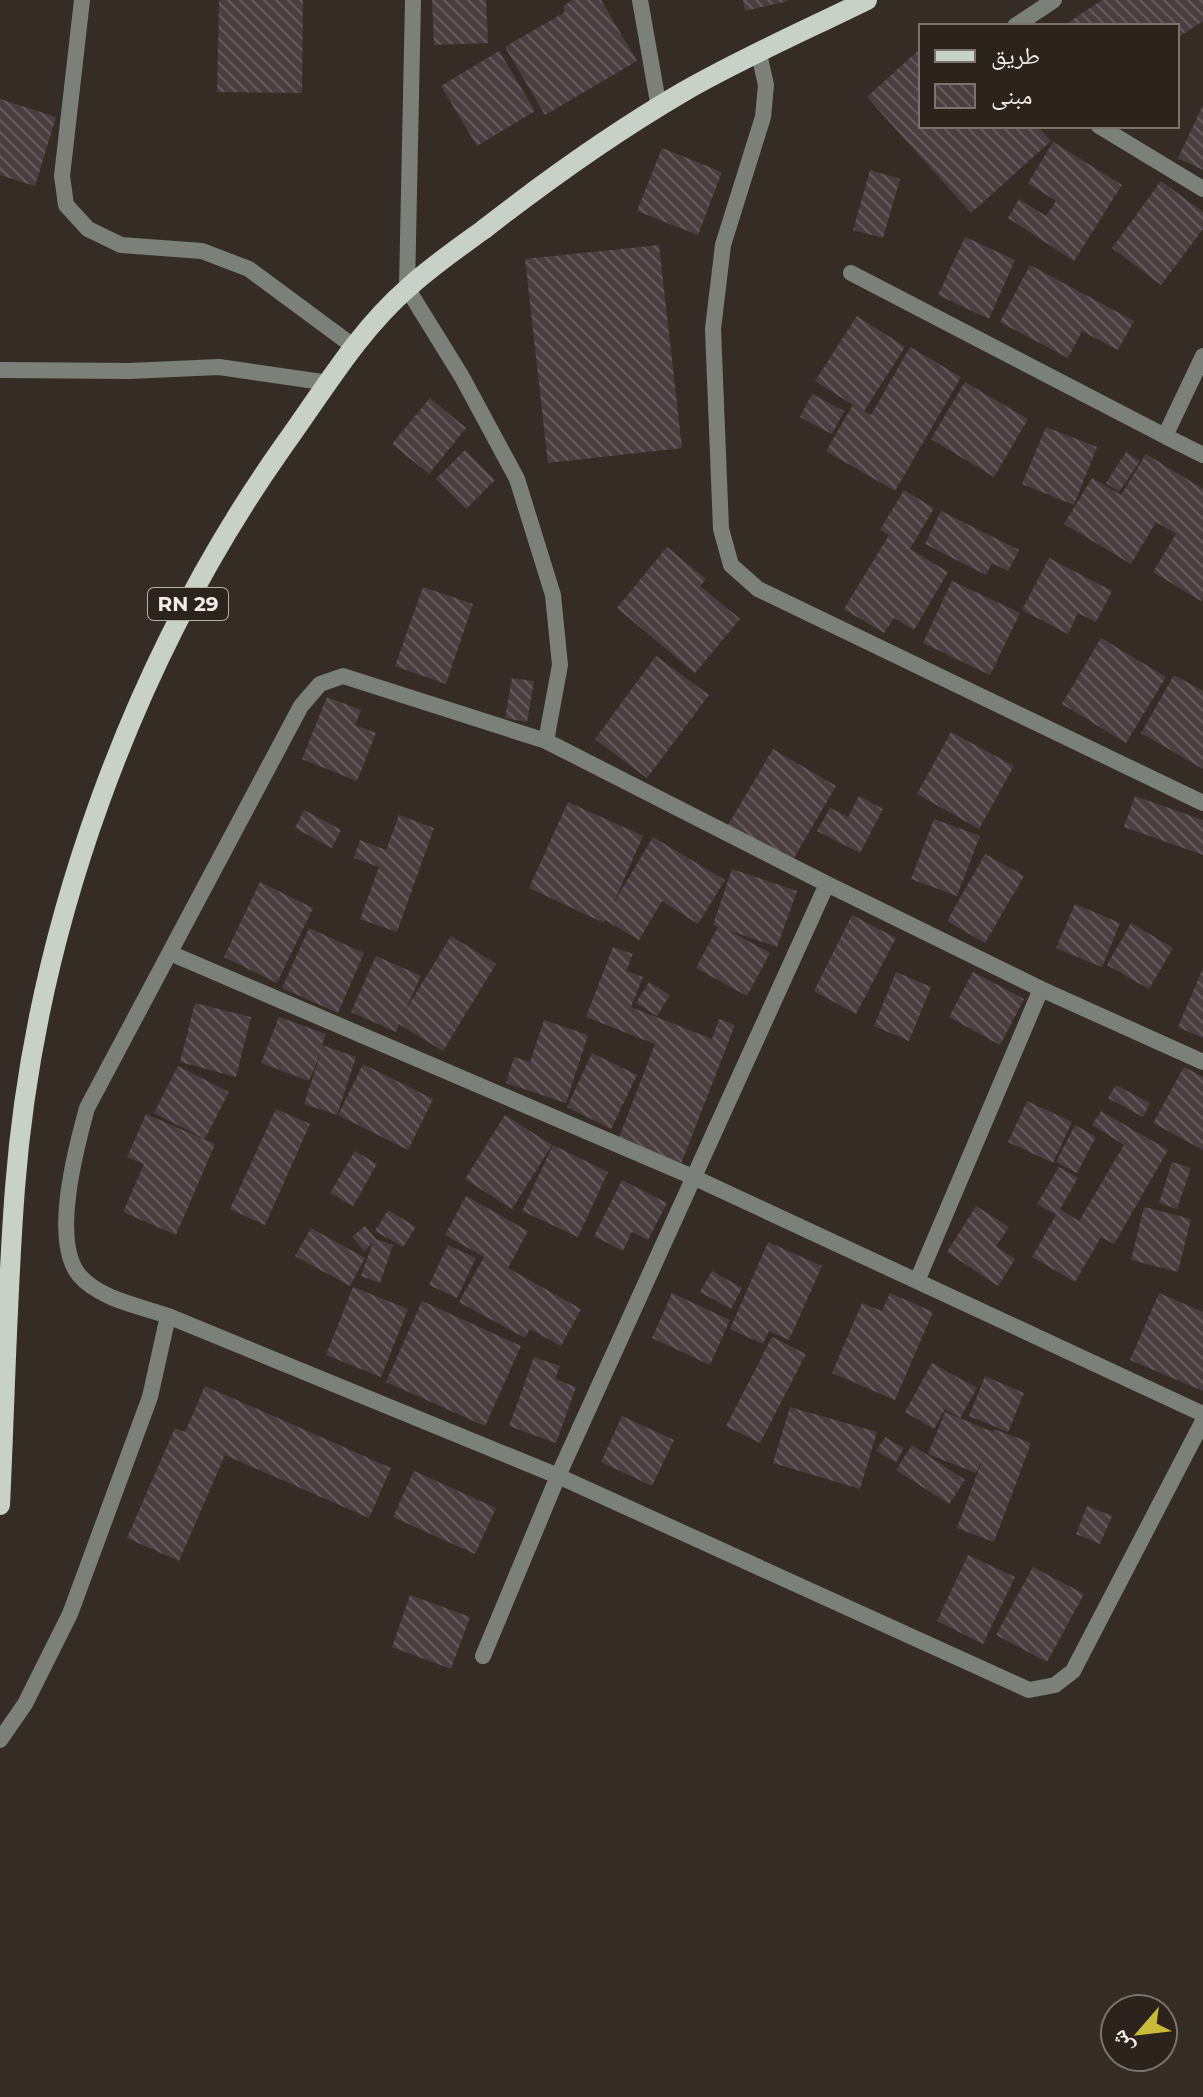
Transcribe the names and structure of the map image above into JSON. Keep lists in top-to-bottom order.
{
  "streets": {
    "main road": ["RN 29"]
  },
  "legend": ["طريق", "مبنى"],
  "north": "bottom left"
}
